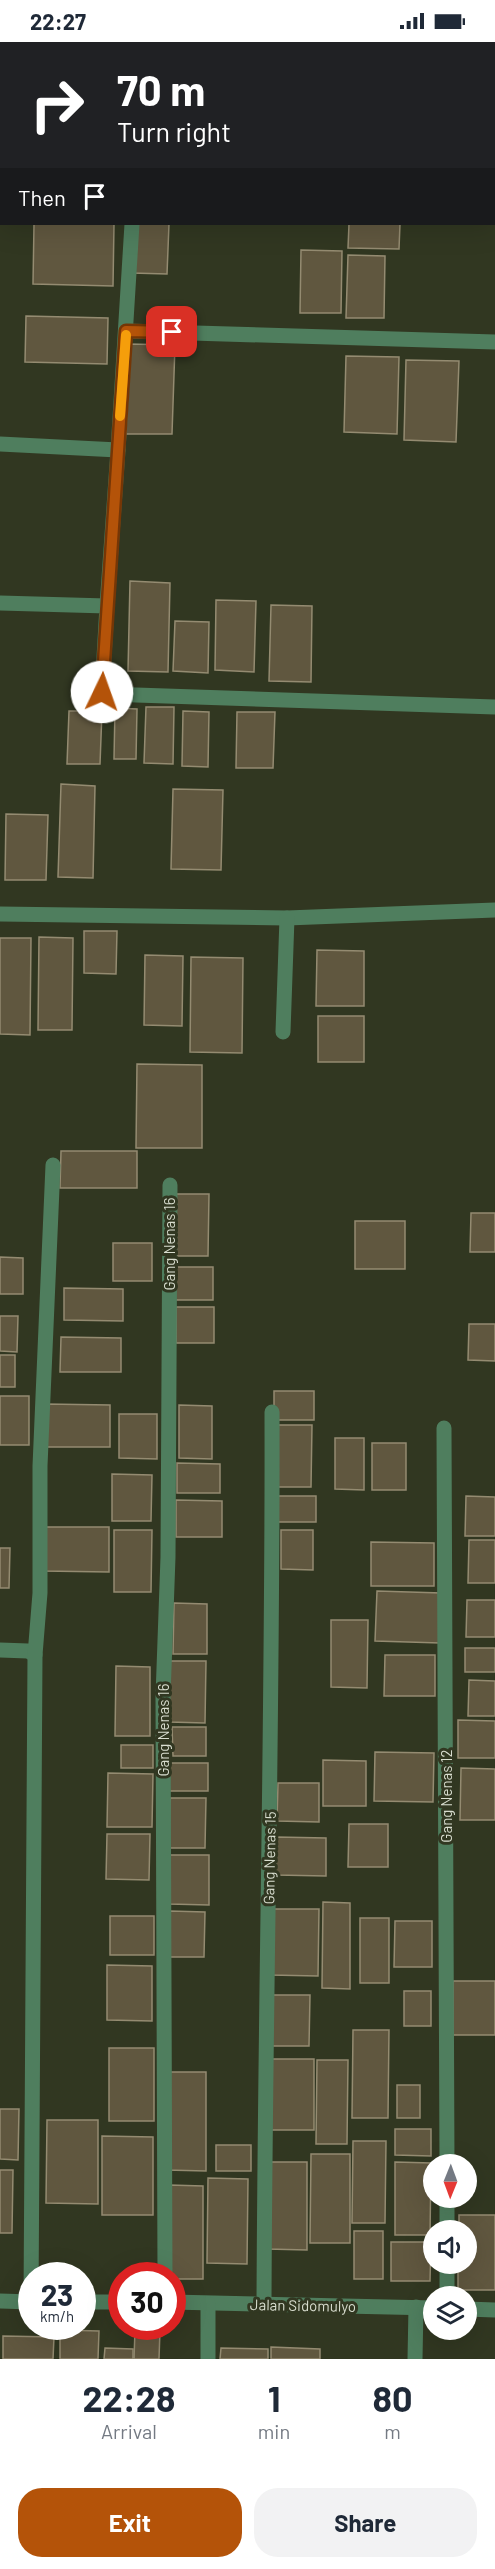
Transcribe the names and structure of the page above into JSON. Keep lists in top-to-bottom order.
{
  "streets": {
    "street": [
      "Gang Nenas 16",
      "Gang Nenas 12",
      "Gang Nenas 15",
      "Jalan Sidomulyo"
    ]
  },
  "crossings": [
    ["Gang Nenas 15", "Jalan Sidomulyo"]
  ],
  "north": "bottom",
  "page": {
    "status": "22:27",
    "turn": ["70 m", "Turn right"],
    "then": "Then",
    "speed": "23 km/h",
    "limit": "30",
    "eta": [
      "22:28",
      "Arrival",
      "1",
      "min",
      "80",
      "m"
    ],
    "buttons": ["Exit", "Share"]
  }
}
